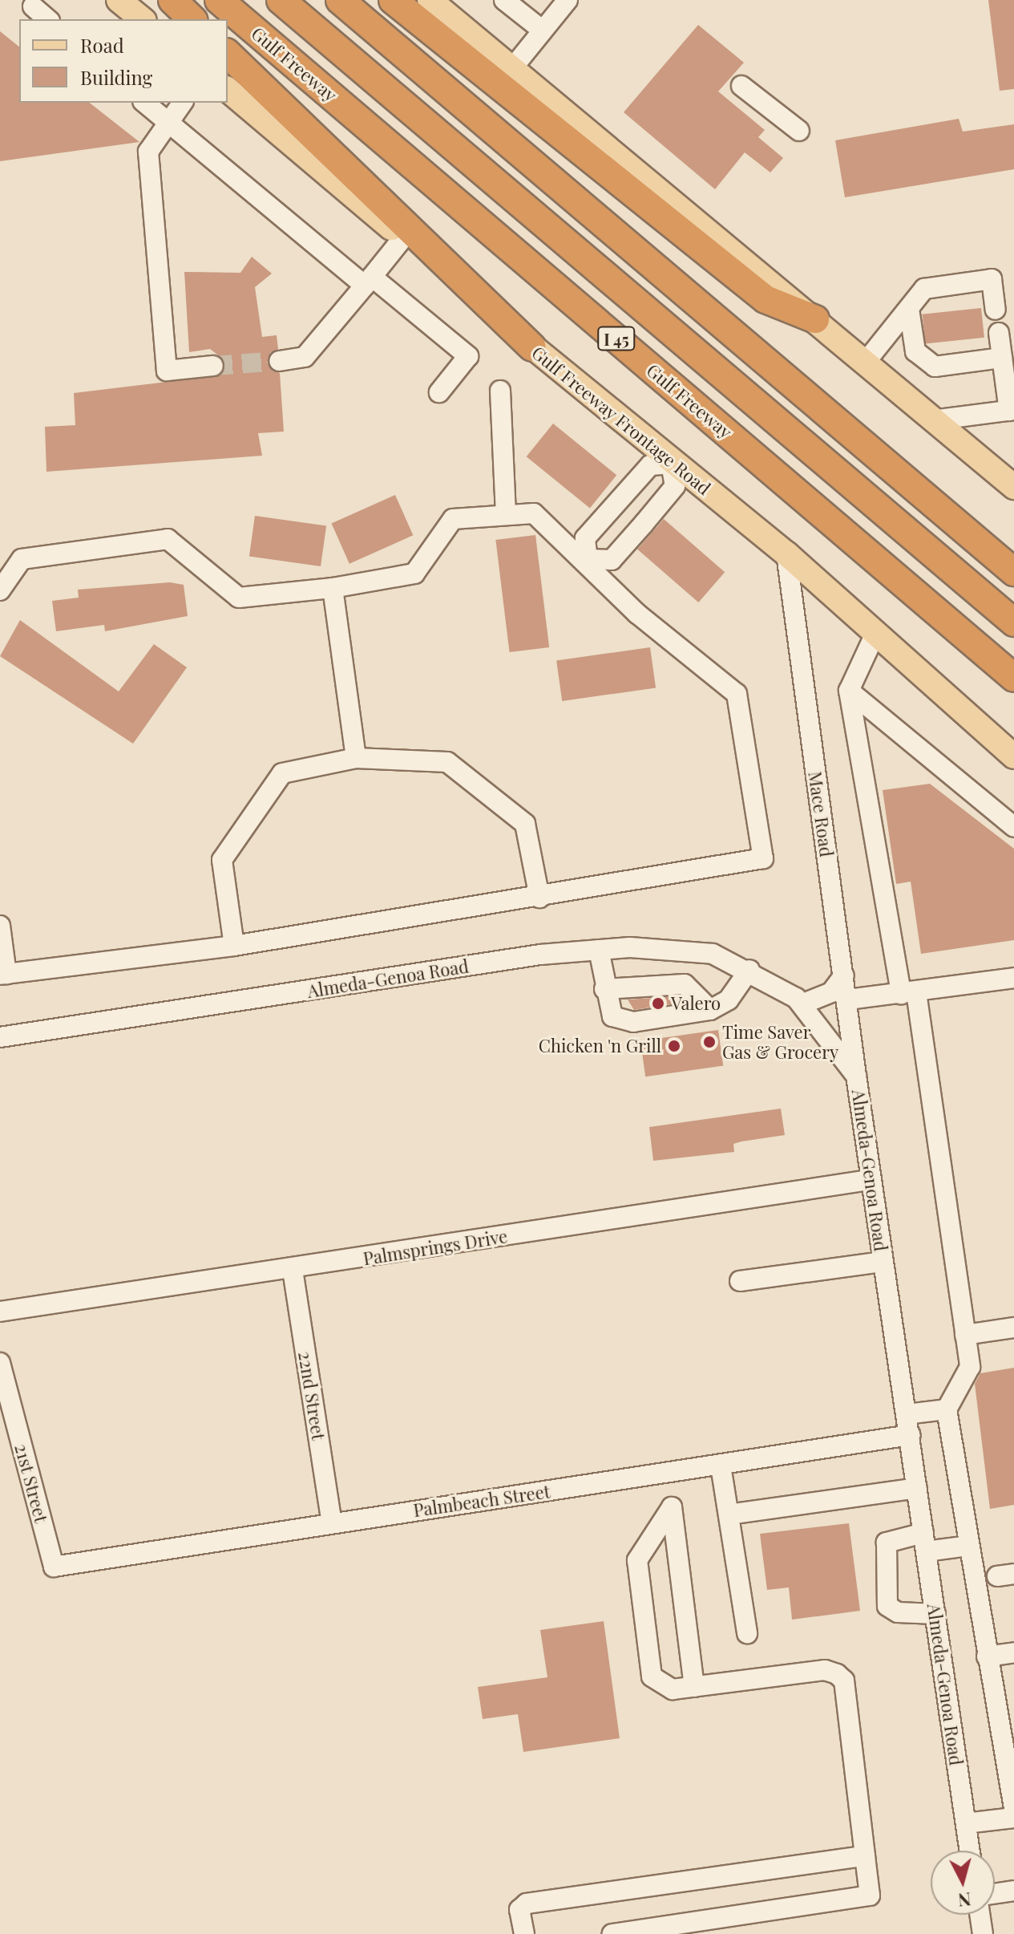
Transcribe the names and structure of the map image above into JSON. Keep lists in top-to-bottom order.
{
  "streets": {
    "highway": ["Gulf Freeway", "I 45"],
    "main road": ["Gulf Freeway Frontage Road"],
    "street": [
      "Mace Road",
      "Almeda-Genoa Road",
      "Palmsprings Drive",
      "22nd Street",
      "21st Street",
      "Palmbeach Street"
    ]
  },
  "crossings": [
    ["Gulf Freeway Frontage Road", "Mace Road"],
    ["Mace Road", "Almeda-Genoa Road"],
    ["Almeda-Genoa Road", "Palmsprings Drive"],
    ["Almeda-Genoa Road", "Palmbeach Street"],
    ["Palmsprings Drive", "22nd Street"],
    ["22nd Street", "Palmbeach Street"],
    ["21st Street", "Palmbeach Street"]
  ],
  "places": ["Valero", "Time Saver Gas & Grocery", "Chicken 'n Grill"],
  "legend": ["Road", "Building"],
  "north": "bottom"
}
